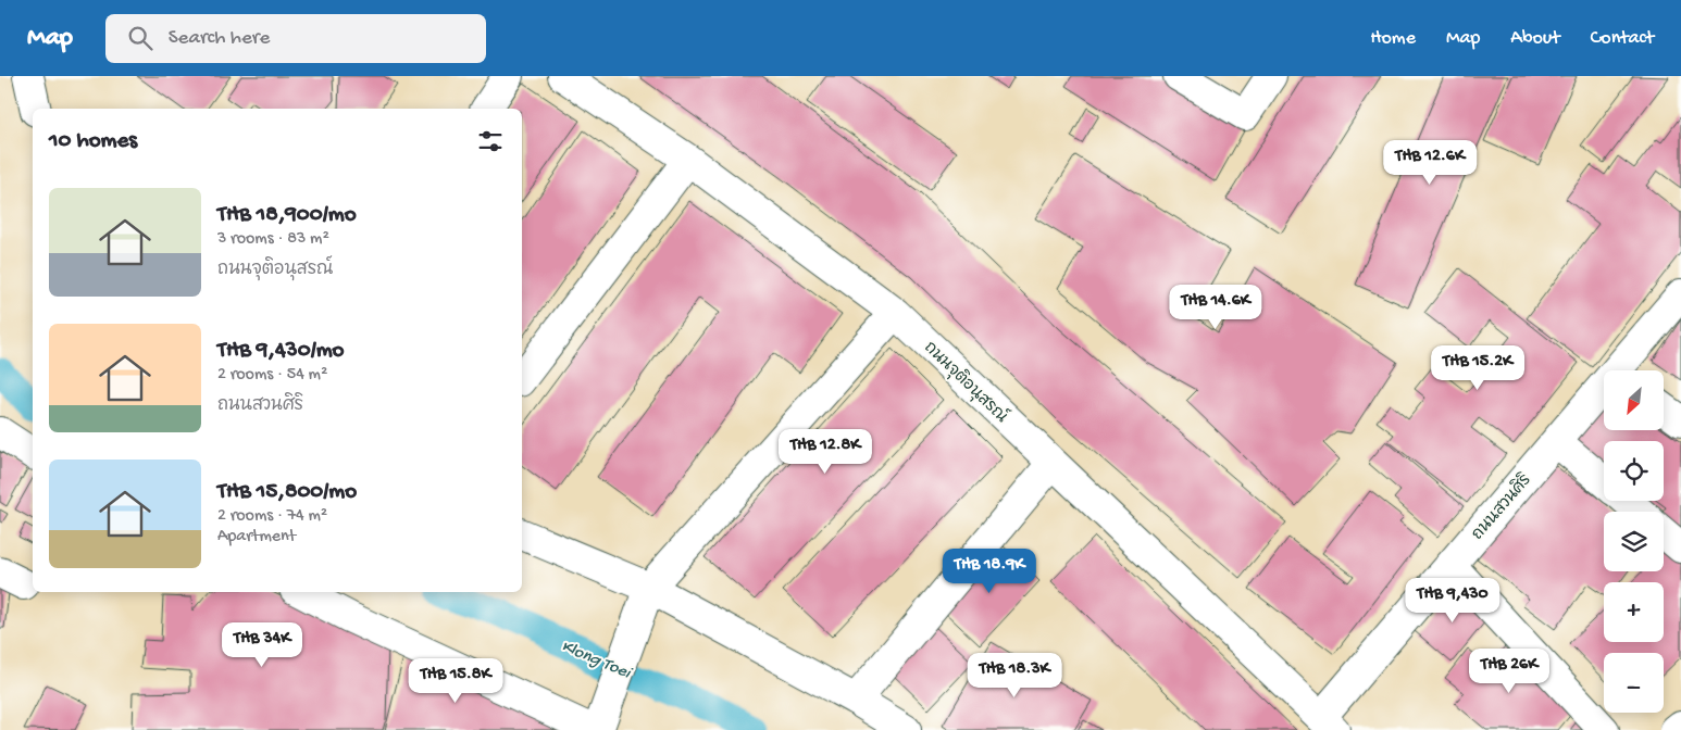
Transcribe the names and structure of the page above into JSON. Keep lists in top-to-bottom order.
{
  "streets": {
    "street": ["ถนนจุติอนุสรณ์", "ถนนสวนศิริ"]
  },
  "crossings": [
    ["ถนนจุติอนุสรณ์", "ถนนสวนศิริ"]
  ],
  "water": ["Klong Toei"],
  "north": "bottom left",
  "page": {
    "header": "Map",
    "search": "Search here",
    "nav": [
      "Home",
      "Map",
      "About",
      "Contact"
    ],
    "heading": "10 homes",
    "price": [
      "THB 12.6K",
      "THB 14.6K",
      "THB 15.2K",
      "THB 12.8K",
      "THB 18.9K",
      "THB 9,430",
      "THB 34K",
      "THB 26K",
      "THB 18.3K",
      "THB 15.8K"
    ],
    "list": [
      {
        "name": "THB 18,900/mo",
        "note": "3 rooms · 83 m² · ถนนจุติอนุสรณ์"
      },
      {
        "name": "THB 9,430/mo",
        "note": "2 rooms · 54 m² · ถนนสวนศิริ"
      },
      {
        "name": "THB 15,800/mo",
        "note": "2 rooms · 74 m² · Apartment"
      }
    ],
    "map_buttons": ["+", "−"]
  }
}
